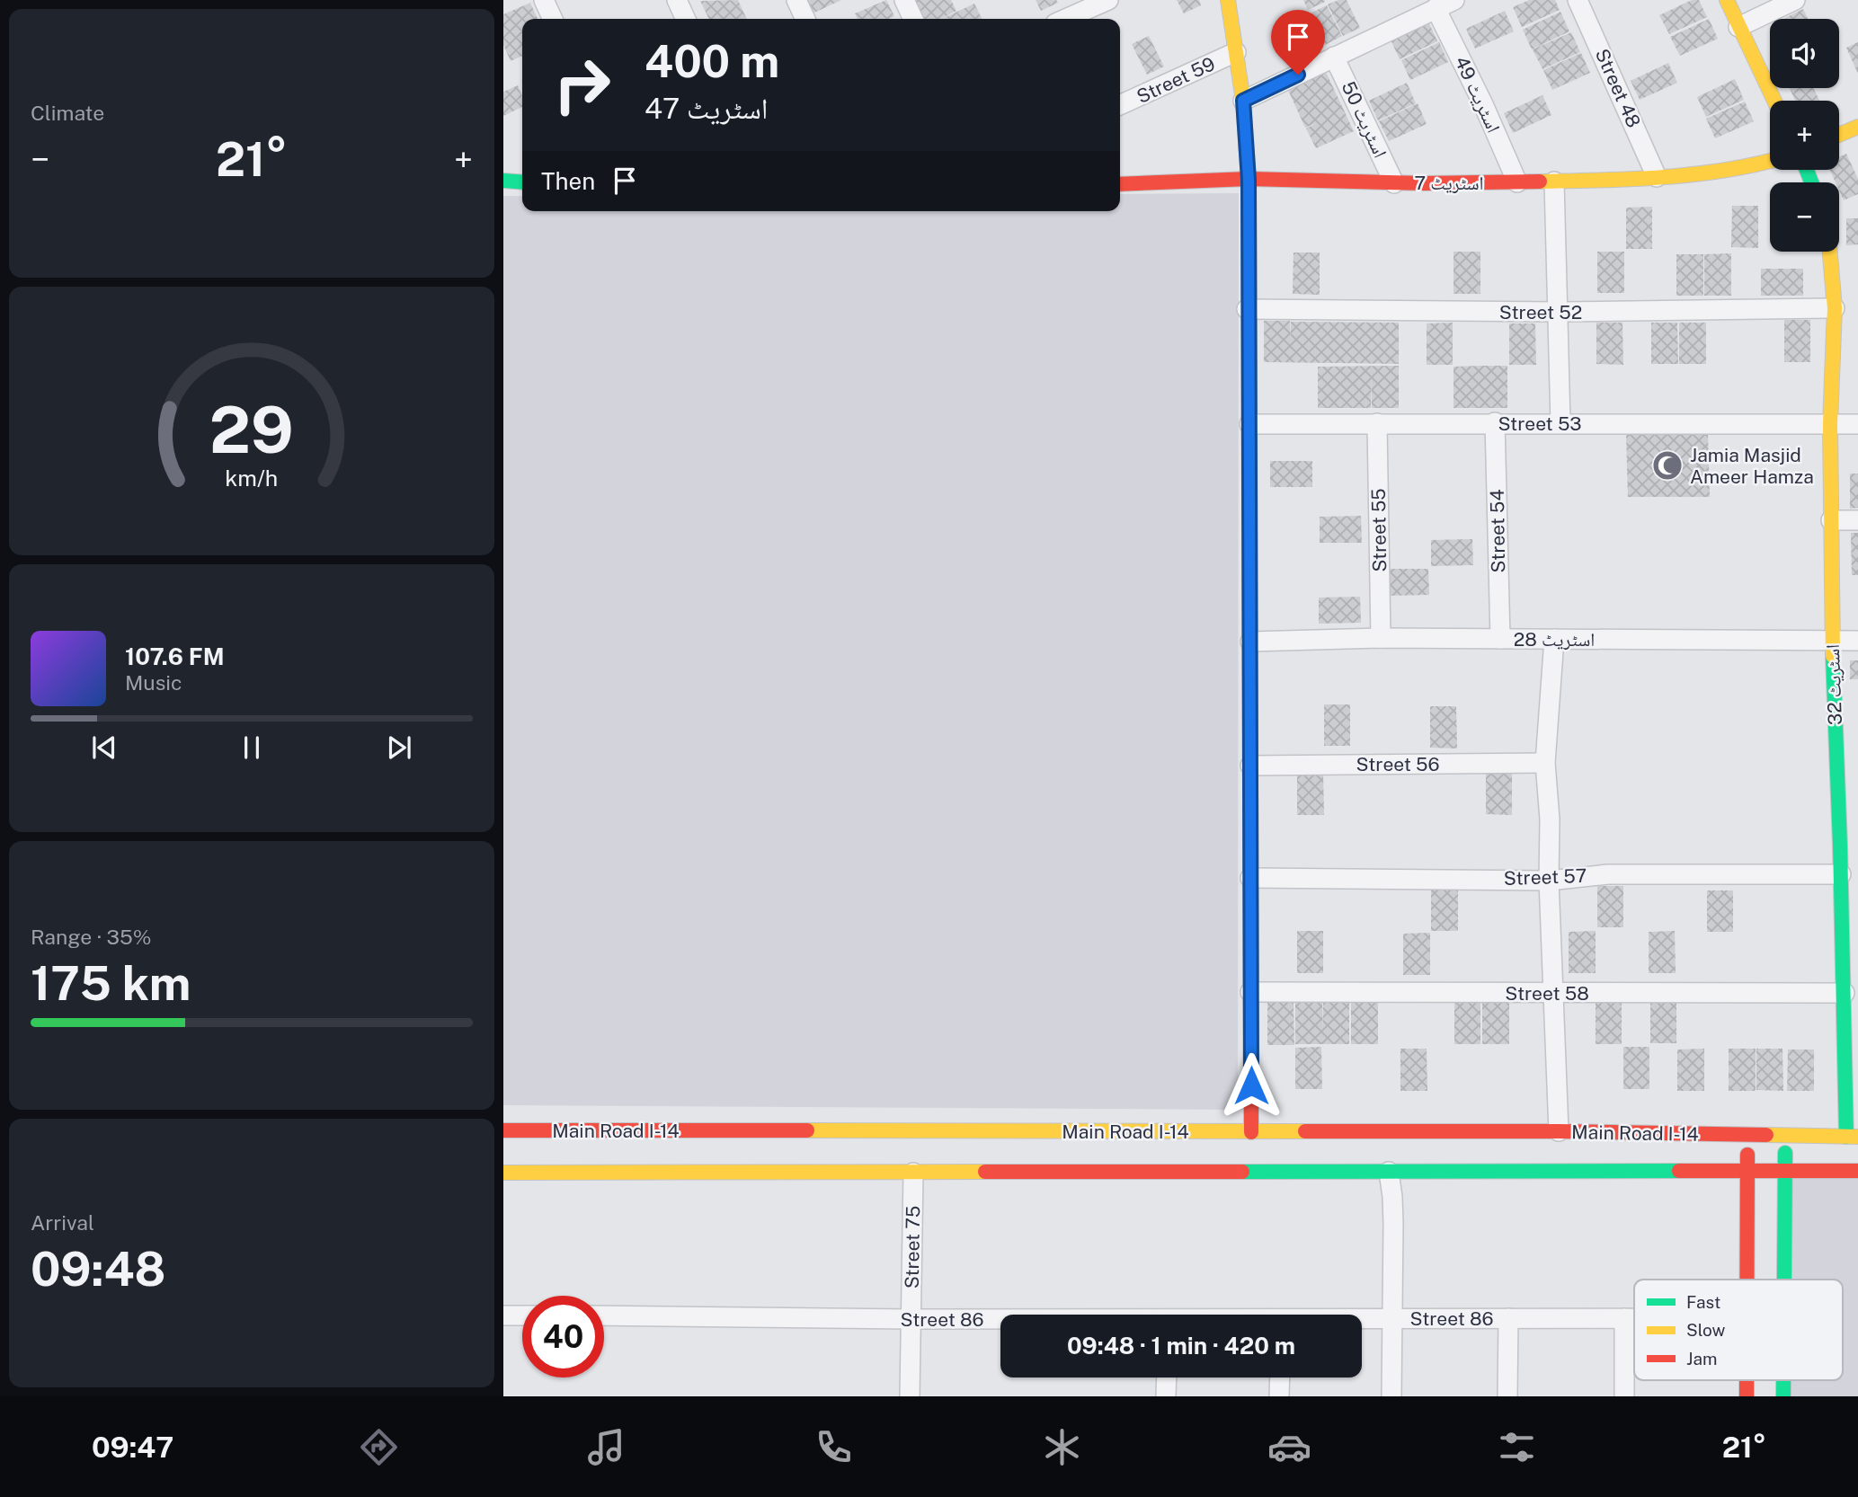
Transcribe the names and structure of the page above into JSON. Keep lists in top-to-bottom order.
{
  "streets": {
    "main road": ["اسٹریٹ 7", "اسٹریٹ 32", "Main Road I-14"],
    "street": [
      "Street 59",
      "Street 48",
      "اسٹریٹ 49",
      "اسٹریٹ 50",
      "Street 52",
      "Street 53",
      "Street 55",
      "Street 54",
      "اسٹریٹ 28",
      "Street 56",
      "Street 57",
      "Street 58",
      "Street 75",
      "Street 86"
    ]
  },
  "crossings": [
    ["Street 48", "اسٹریٹ 7"],
    ["اسٹریٹ 49", "اسٹریٹ 7"],
    ["اسٹریٹ 50", "اسٹریٹ 7"],
    ["Street 52", "اسٹریٹ 32"],
    ["Street 53", "Street 55"],
    ["Street 53", "Street 54"],
    ["Street 53", "اسٹریٹ 32"],
    ["Street 55", "اسٹریٹ 28"],
    ["Street 54", "اسٹریٹ 28"],
    ["اسٹریٹ 28", "اسٹریٹ 32"],
    ["اسٹریٹ 32", "Street 57"],
    ["اسٹریٹ 32", "Street 58"],
    ["اسٹریٹ 32", "Main Road I-14"],
    ["Main Road I-14", "Street 75"],
    ["Street 75", "Street 86"]
  ],
  "places": {
    "mosque": ["Jamia Masjid Ameer Hamza"]
  },
  "legend": ["Fast", "Slow", "Jam"],
  "page": {
    "tile": [
      "Climate",
      ["Range · 35%", "175 km"],
      ["Arrival", "09:48"]
    ],
    "map_buttons": ["+", "−"],
    "turn": ["400 m", "اسٹریٹ 47"],
    "heat": ["−", "21°", "+"],
    "then": "Then",
    "song": ["107.6 FM", "Music"],
    "limit": "40",
    "trip": "09:48 · 1 min · 420 m",
    "tabs": ["09:47", "21°"],
    "gauge": ["29", "km/h"]
  }
}
